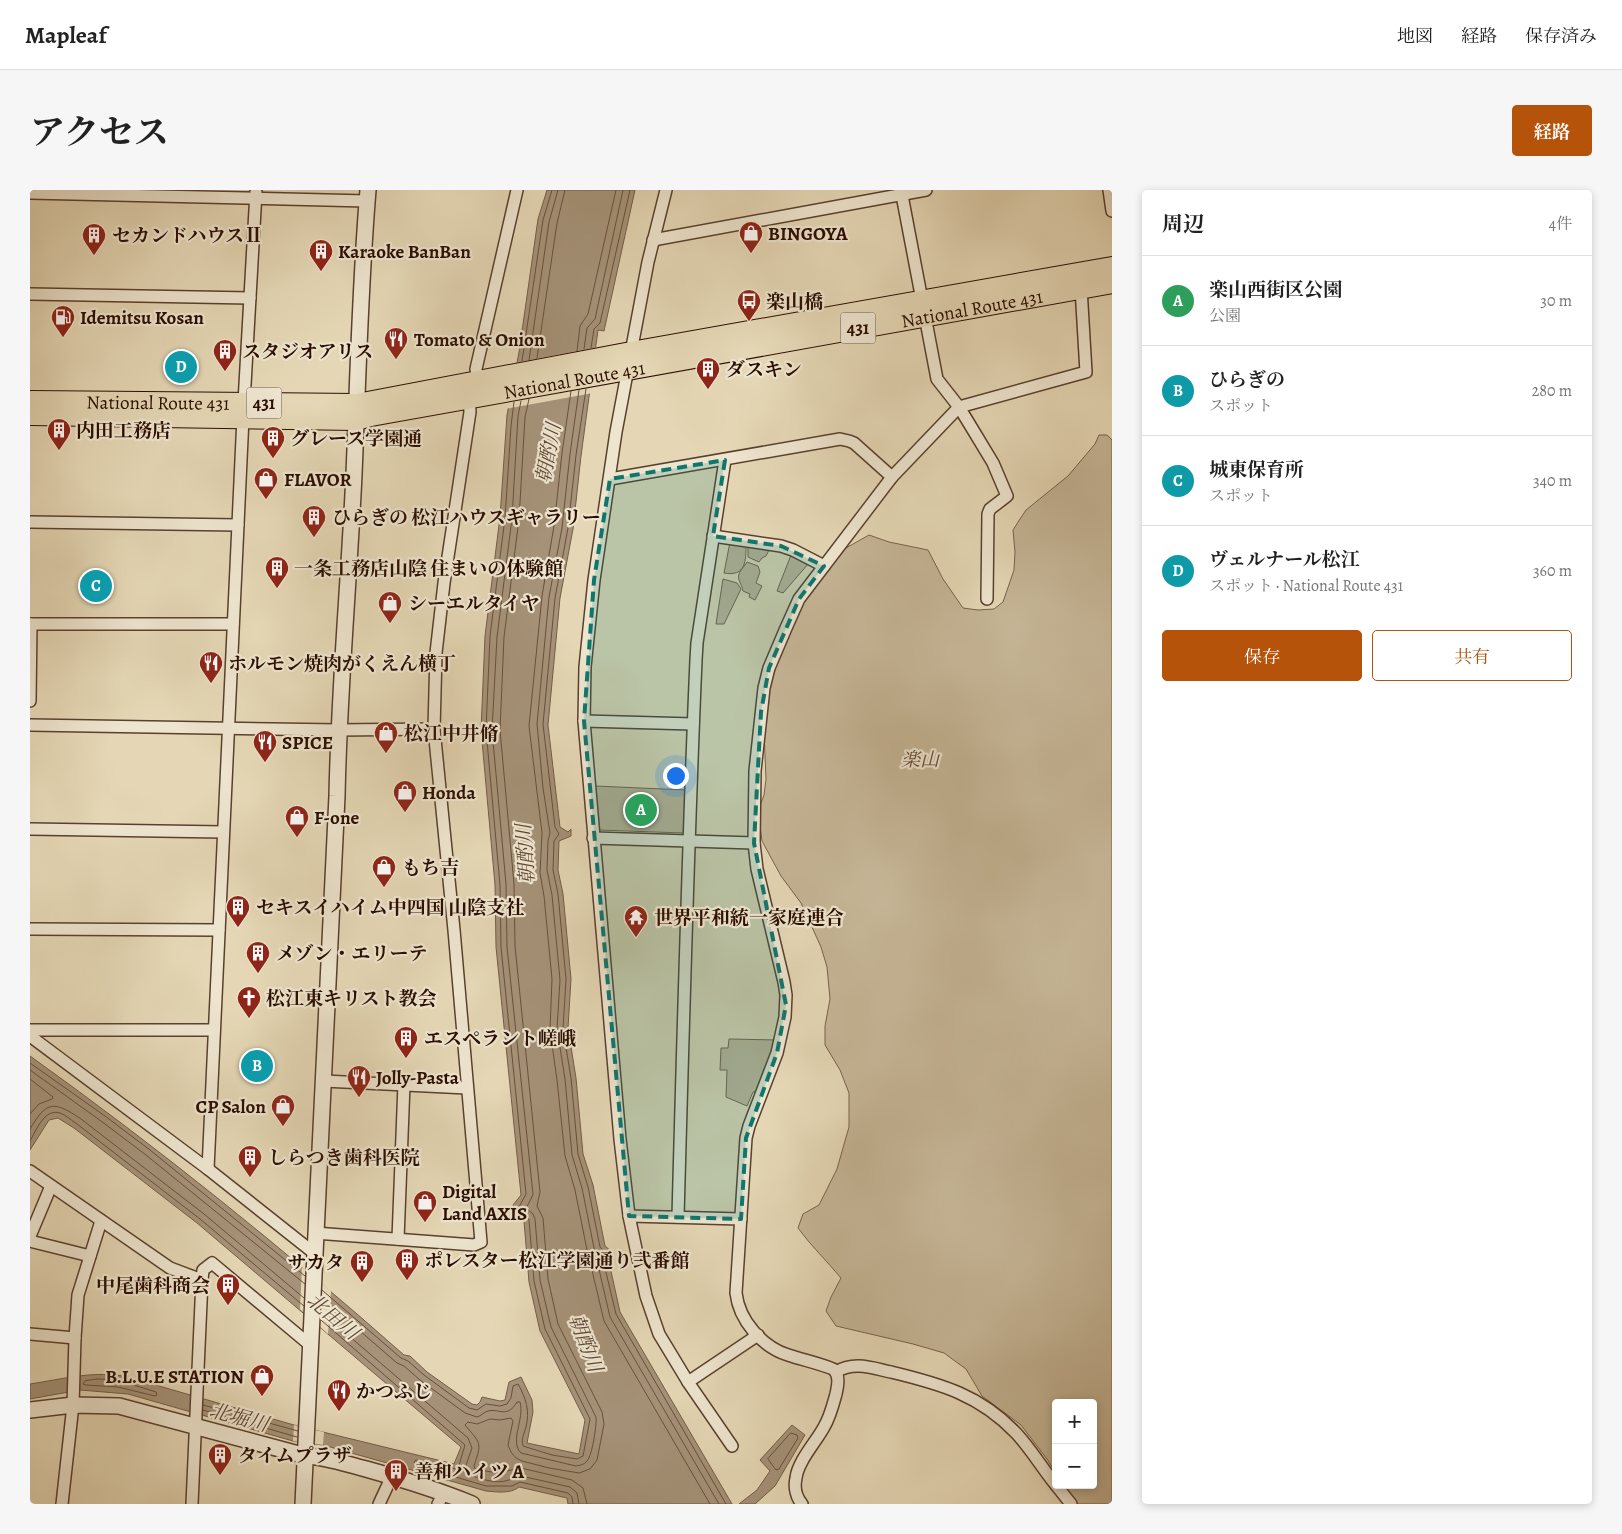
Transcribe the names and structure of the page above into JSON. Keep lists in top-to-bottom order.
{
  "streets": {
    "highway": ["National Route 431", "431"]
  },
  "water": ["朝酌川", "北田川", "北堀川"],
  "parks": ["楽山"],
  "places": {
    "shop": [
      "BINGOYA",
      "FLAVOR",
      "シーエルタイヤ",
      "松江中井脩",
      "Honda",
      "F-one",
      "もち吉",
      "CP Salon",
      "Digital Land AXIS",
      "B.L.U.E STATION"
    ],
    "building": [
      "セカンドハウスⅡ",
      "Karaoke BanBan",
      "スタジオアリス",
      "ダスキン",
      "内田工務店",
      "グレース学園通",
      "ひらぎの 松江ハウスギャラリー",
      "一条工務店山陰 住まいの体験館",
      "セキスイハイム中四国 山陰支社",
      "メゾン・エリーテ",
      "エスペラント嵯峨",
      "しらつき歯科医院",
      "ポレスター松江学園通り弐番館",
      "サカタ",
      "中尾歯科商会",
      "タイムプラザ",
      "善和ハイツ A"
    ],
    "bus stop": ["楽山橋"],
    "fuel station": ["Idemitsu Kosan"],
    "restaurant": [
      "Tomato & Onion",
      "ホルモン焼肉がくえん横丁",
      "SPICE",
      "Jolly-Pasta",
      "かつふじ"
    ],
    "temple": ["世界平和統一家庭連合"],
    "church": ["松江東キリスト教会"]
  },
  "page": {
    "header": "Mapleaf",
    "nav": ["地図", "経路", "保存済み"],
    "title": "アクセス",
    "buttons": [
      "経路",
      ["保存", "共有"]
    ],
    "heading": ["周辺", "4件"],
    "list": [
      {
        "mark": "A",
        "name": "楽山西街区公園",
        "note": "公園",
        "value": "30 m"
      },
      {
        "mark": "B",
        "name": "ひらぎの",
        "note": "スポット",
        "value": "280 m"
      },
      {
        "mark": "C",
        "name": "城東保育所",
        "note": "スポット",
        "value": "340 m"
      },
      {
        "mark": "D",
        "name": "ヴェルナール松江",
        "note": "スポット · National Route 431",
        "value": "360 m"
      }
    ],
    "pins": [
      "D",
      "C",
      "A",
      "B"
    ],
    "map_buttons": ["+", "−"]
  }
}
